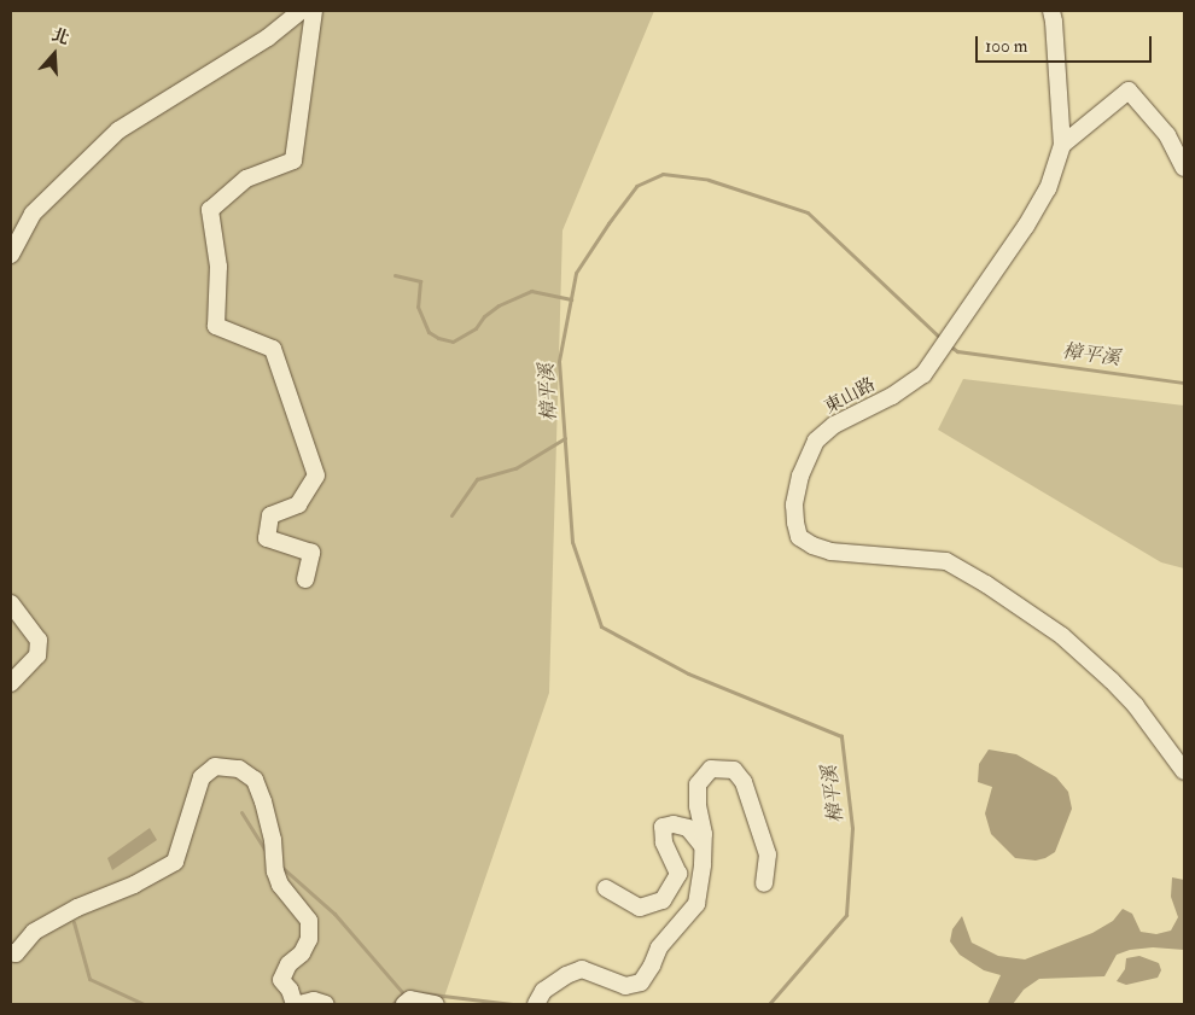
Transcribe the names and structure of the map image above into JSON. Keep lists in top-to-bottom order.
{
  "streets": {
    "street": ["東山路"]
  },
  "water": ["樟平溪"],
  "scale_bar": "100 m",
  "north": "top"
}
